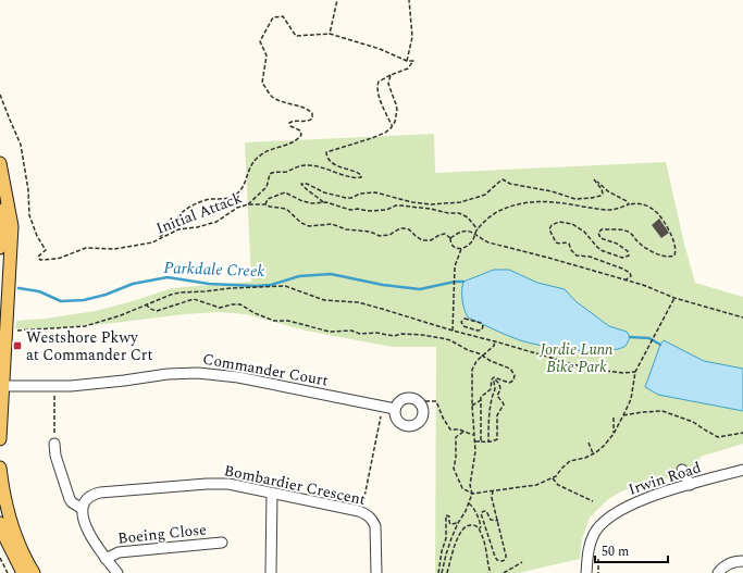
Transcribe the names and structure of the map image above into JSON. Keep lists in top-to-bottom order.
{
  "streets": {
    "street": [
      "Commander Court",
      "Irwin Road",
      "Bombardier Crescent",
      "Boeing Close"
    ],
    "path": ["Initial Attack"]
  },
  "water": ["Parkdale Creek"],
  "parks": ["Jordie Lunn Bike Park"],
  "places": {
    "transit": ["Westshore Pkwy at Commander Crt"]
  },
  "scale_bar": "50 m"
}
